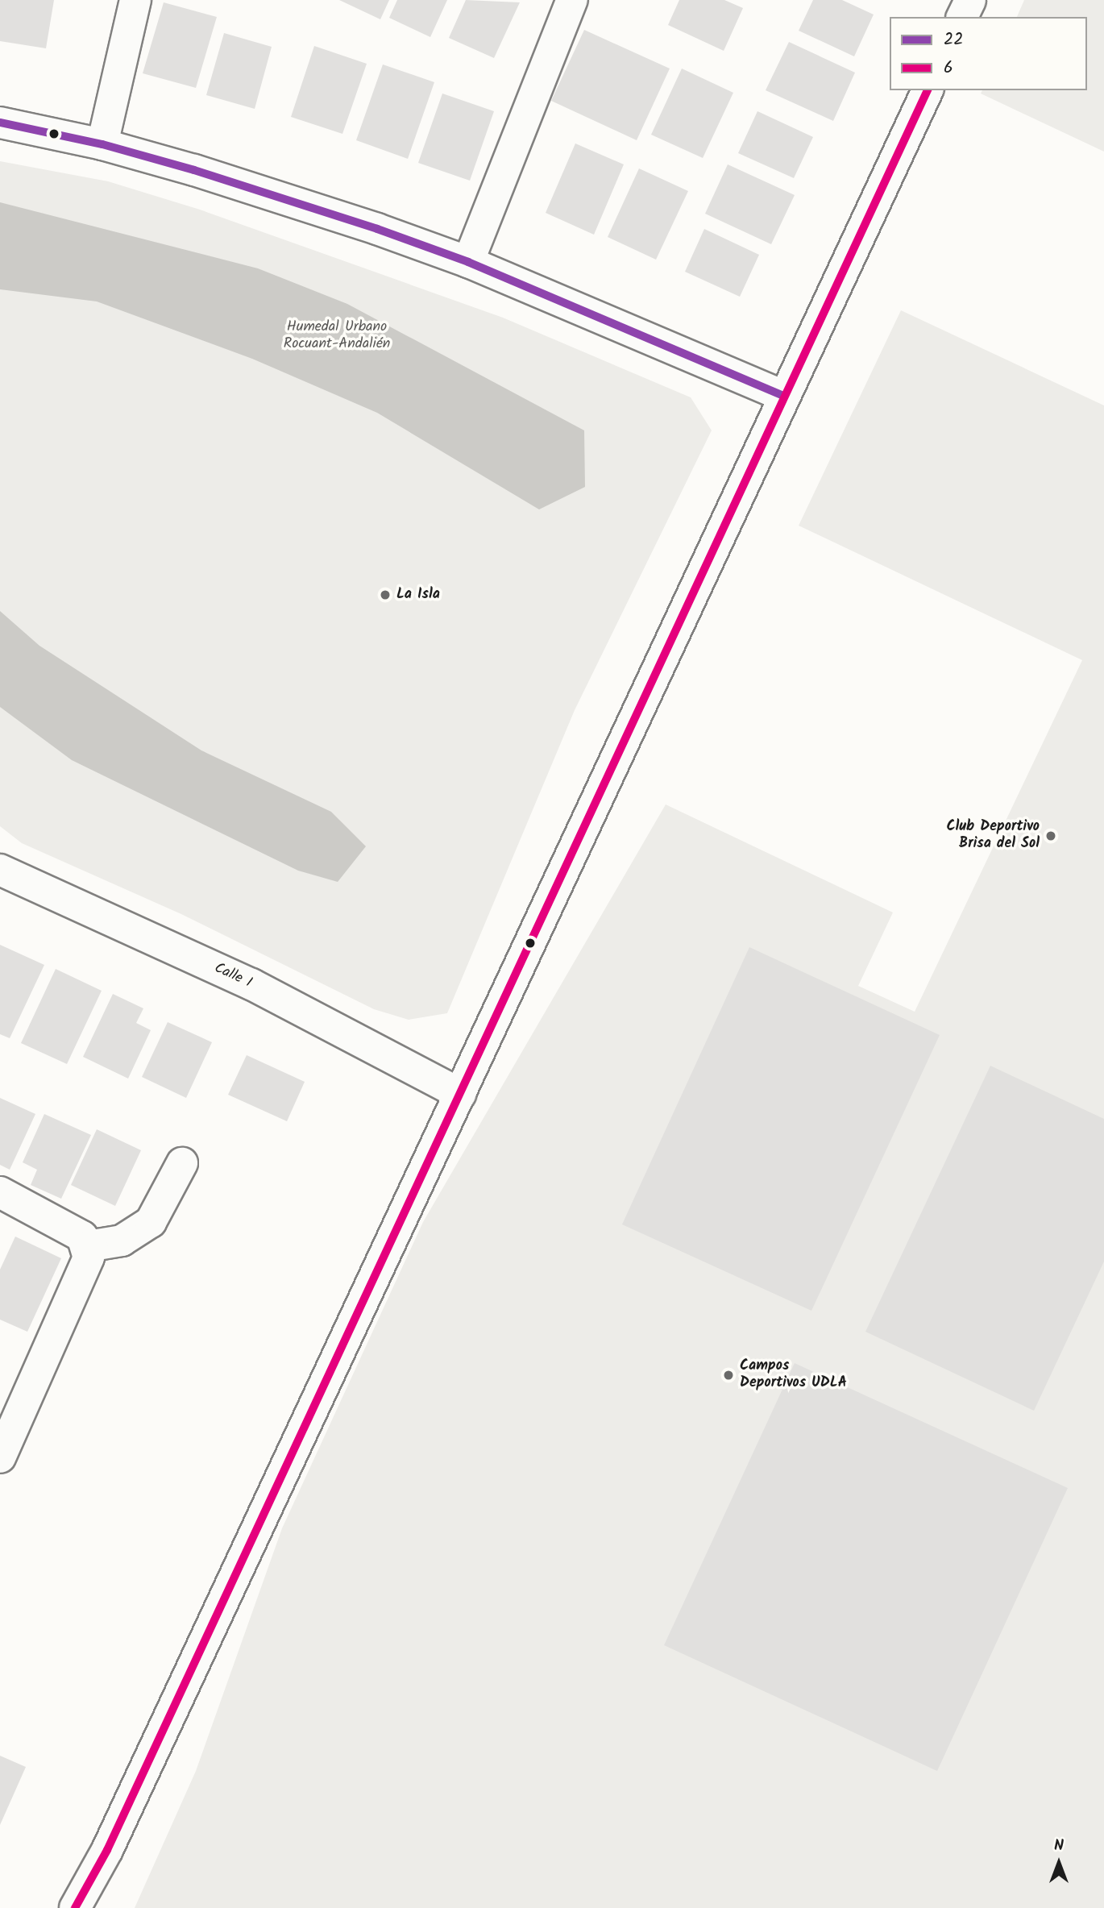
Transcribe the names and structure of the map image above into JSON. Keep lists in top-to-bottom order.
{
  "streets": {
    "street": ["Calle I"]
  },
  "parks": ["Humedal Urbano Rocuant-Andalién"],
  "places": ["La Isla", "Club Deportivo Brisa del Sol", "Campos Deportivos UDLA"],
  "lines": ["transit line 6", "transit line 22"],
  "legend": ["22", "6"],
  "north": "top"
}
